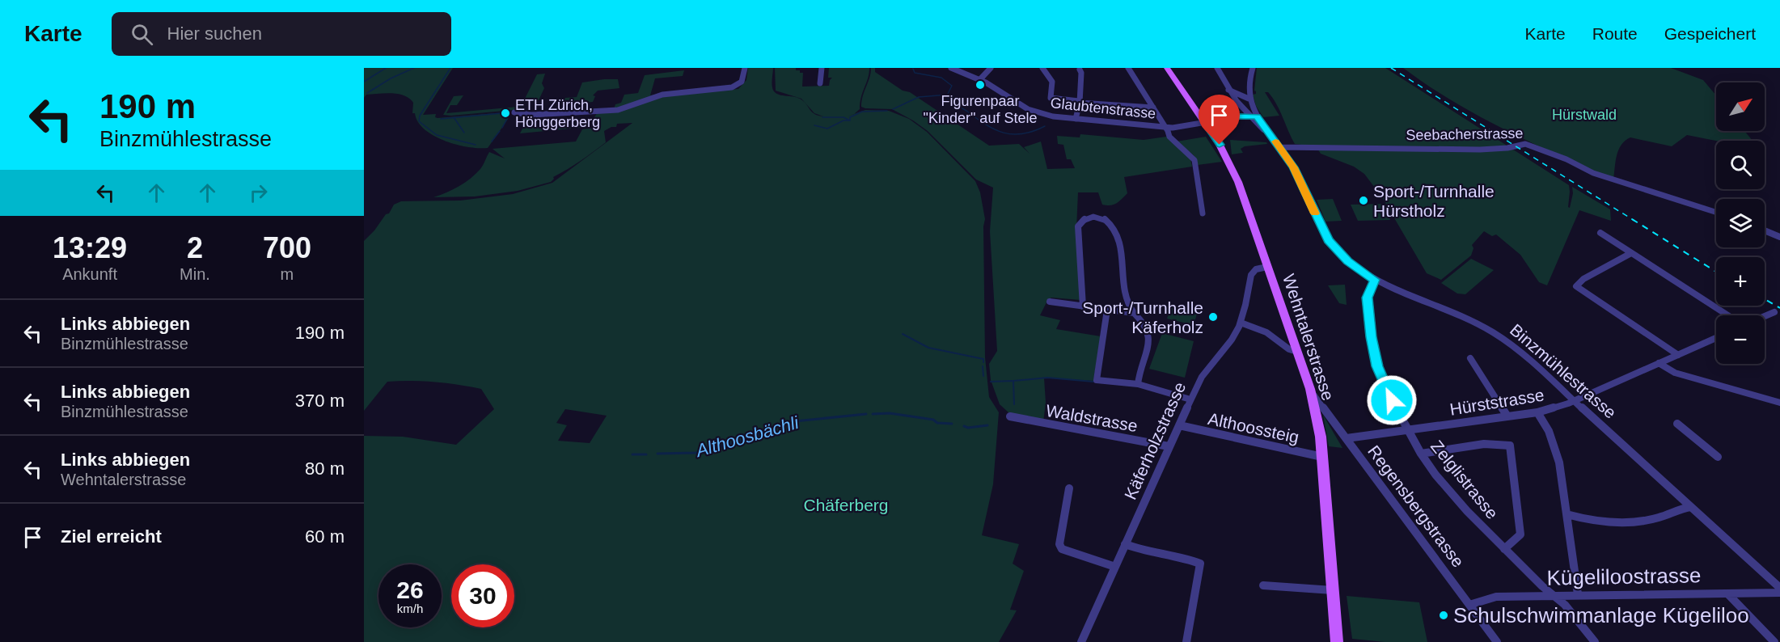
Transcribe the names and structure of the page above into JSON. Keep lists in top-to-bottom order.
{
  "streets": {
    "main road": ["Wehntalerstrasse"],
    "street": [
      "Glaubtenstrasse",
      "Seebacherstrasse",
      "Binzmühlestrasse",
      "Hürststrasse",
      "Waldstrasse",
      "Althoossteig",
      "Käferholzstrasse",
      "Zelglistrasse",
      "Regensbergstrasse",
      "Kügeliloostrasse"
    ]
  },
  "crossings": [
    ["Glaubtenstrasse", "Wehntalerstrasse"],
    ["Seebacherstrasse", "Binzmühlestrasse"],
    ["Wehntalerstrasse", "Althoossteig"],
    ["Wehntalerstrasse", "Käferholzstrasse"],
    ["Wehntalerstrasse", "Regensbergstrasse"],
    ["Binzmühlestrasse", "Hürststrasse"],
    ["Binzmühlestrasse", "Zelglistrasse"],
    ["Hürststrasse", "Zelglistrasse"],
    ["Hürststrasse", "Regensbergstrasse"],
    ["Waldstrasse", "Käferholzstrasse"],
    ["Althoossteig", "Käferholzstrasse"],
    ["Zelglistrasse", "Kügeliloostrasse"],
    ["Regensbergstrasse", "Kügeliloostrasse"]
  ],
  "water": ["Althoosbächli"],
  "parks": ["Hürstwald", "Chäferberg"],
  "places": [
    "Figurenpaar \"Kinder\" auf Stele",
    "ETH Zürich, Hönggerberg",
    "Sport-/Turnhalle Hürstholz",
    "Sport-/Turnhalle Käferholz",
    "Schulschwimmanlage Kügeliloo"
  ],
  "north": "top right",
  "page": {
    "header": "Karte",
    "search": "Hier suchen",
    "nav": ["Karte", "Route", "Gespeichert"],
    "turn": ["190 m", "Binzmühlestrasse"],
    "map_buttons": ["+", "−"],
    "eta": [
      "13:29",
      "Ankunft",
      "2",
      "Min.",
      "700",
      "m"
    ],
    "list": [
      {
        "name": "Links abbiegen",
        "note": "Binzmühlestrasse",
        "value": "190 m"
      },
      {
        "name": "Links abbiegen",
        "note": "Binzmühlestrasse",
        "value": "370 m"
      },
      {
        "name": "Links abbiegen",
        "note": "Wehntalerstrasse",
        "value": "80 m"
      },
      {
        "name": "Ziel erreicht",
        "value": "60 m"
      }
    ],
    "speed": "26 km/h",
    "limit": "30"
  }
}
